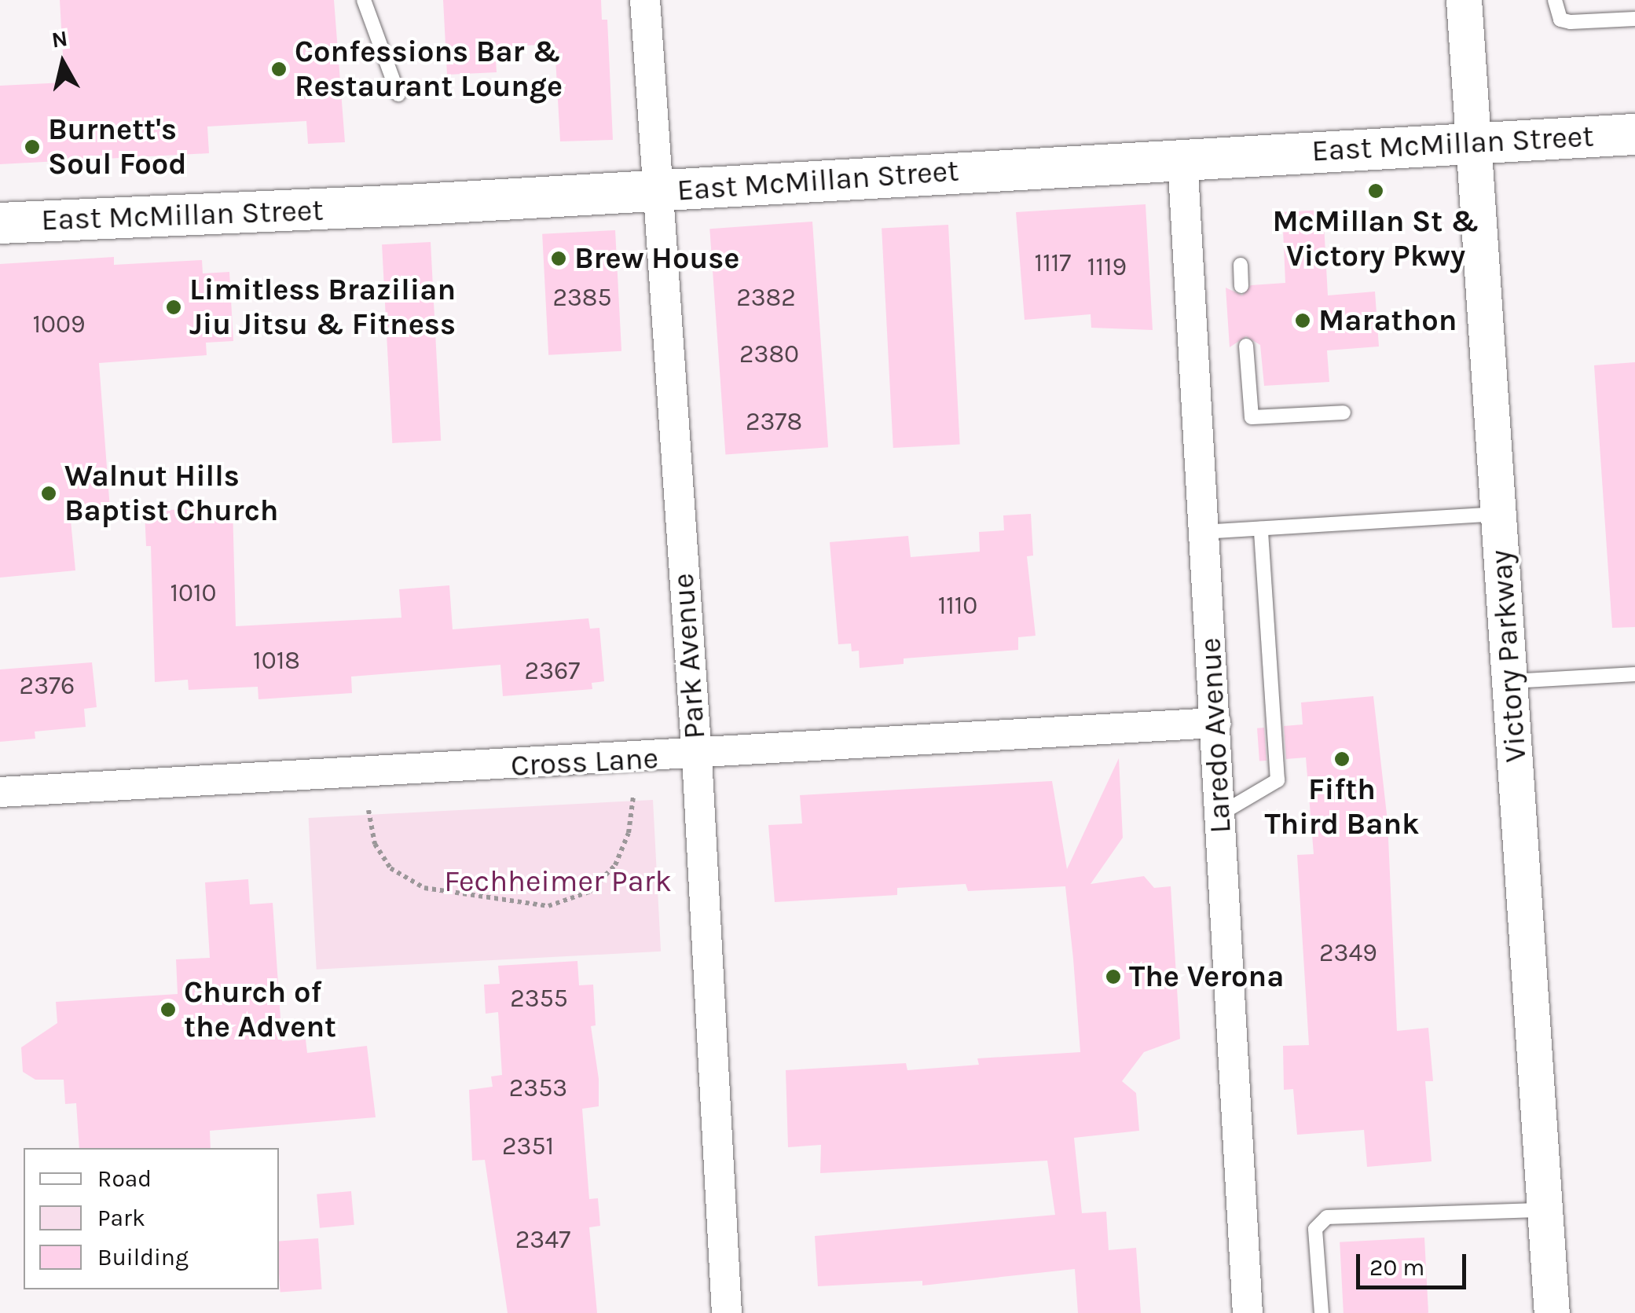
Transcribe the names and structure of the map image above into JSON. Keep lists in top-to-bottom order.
{
  "streets": {
    "main road": ["East McMillan Street"],
    "street": [
      "Park Avenue",
      "Victory Parkway",
      "Laredo Avenue",
      "Cross Lane"
    ]
  },
  "crossings": [
    ["East McMillan Street", "Park Avenue"],
    ["East McMillan Street", "Victory Parkway"],
    ["East McMillan Street", "Laredo Avenue"],
    ["Park Avenue", "Cross Lane"],
    ["Laredo Avenue", "Cross Lane"]
  ],
  "parks": ["Fechheimer Park"],
  "places": [
    "Confessions Bar & Restaurant Lounge",
    "Burnett's Soul Food",
    "McMillan St & Victory Pkwy",
    "Brew House",
    "Limitless Brazilian Jiu Jitsu & Fitness",
    "Marathon",
    "Walnut Hills Baptist Church",
    "Fifth Third Bank",
    "The Verona",
    "Church of the Advent"
  ],
  "house_numbers": [
    "1117",
    "1119",
    "2385",
    "2382",
    "1009",
    "2380",
    "2378",
    "1010",
    "1110",
    "1018",
    "2367",
    "2376",
    "2349",
    "2355",
    "2353",
    "2351",
    "2347"
  ],
  "legend": ["Road", "Park", "Building"],
  "scale_bar": "20 m",
  "north": "top"
}
